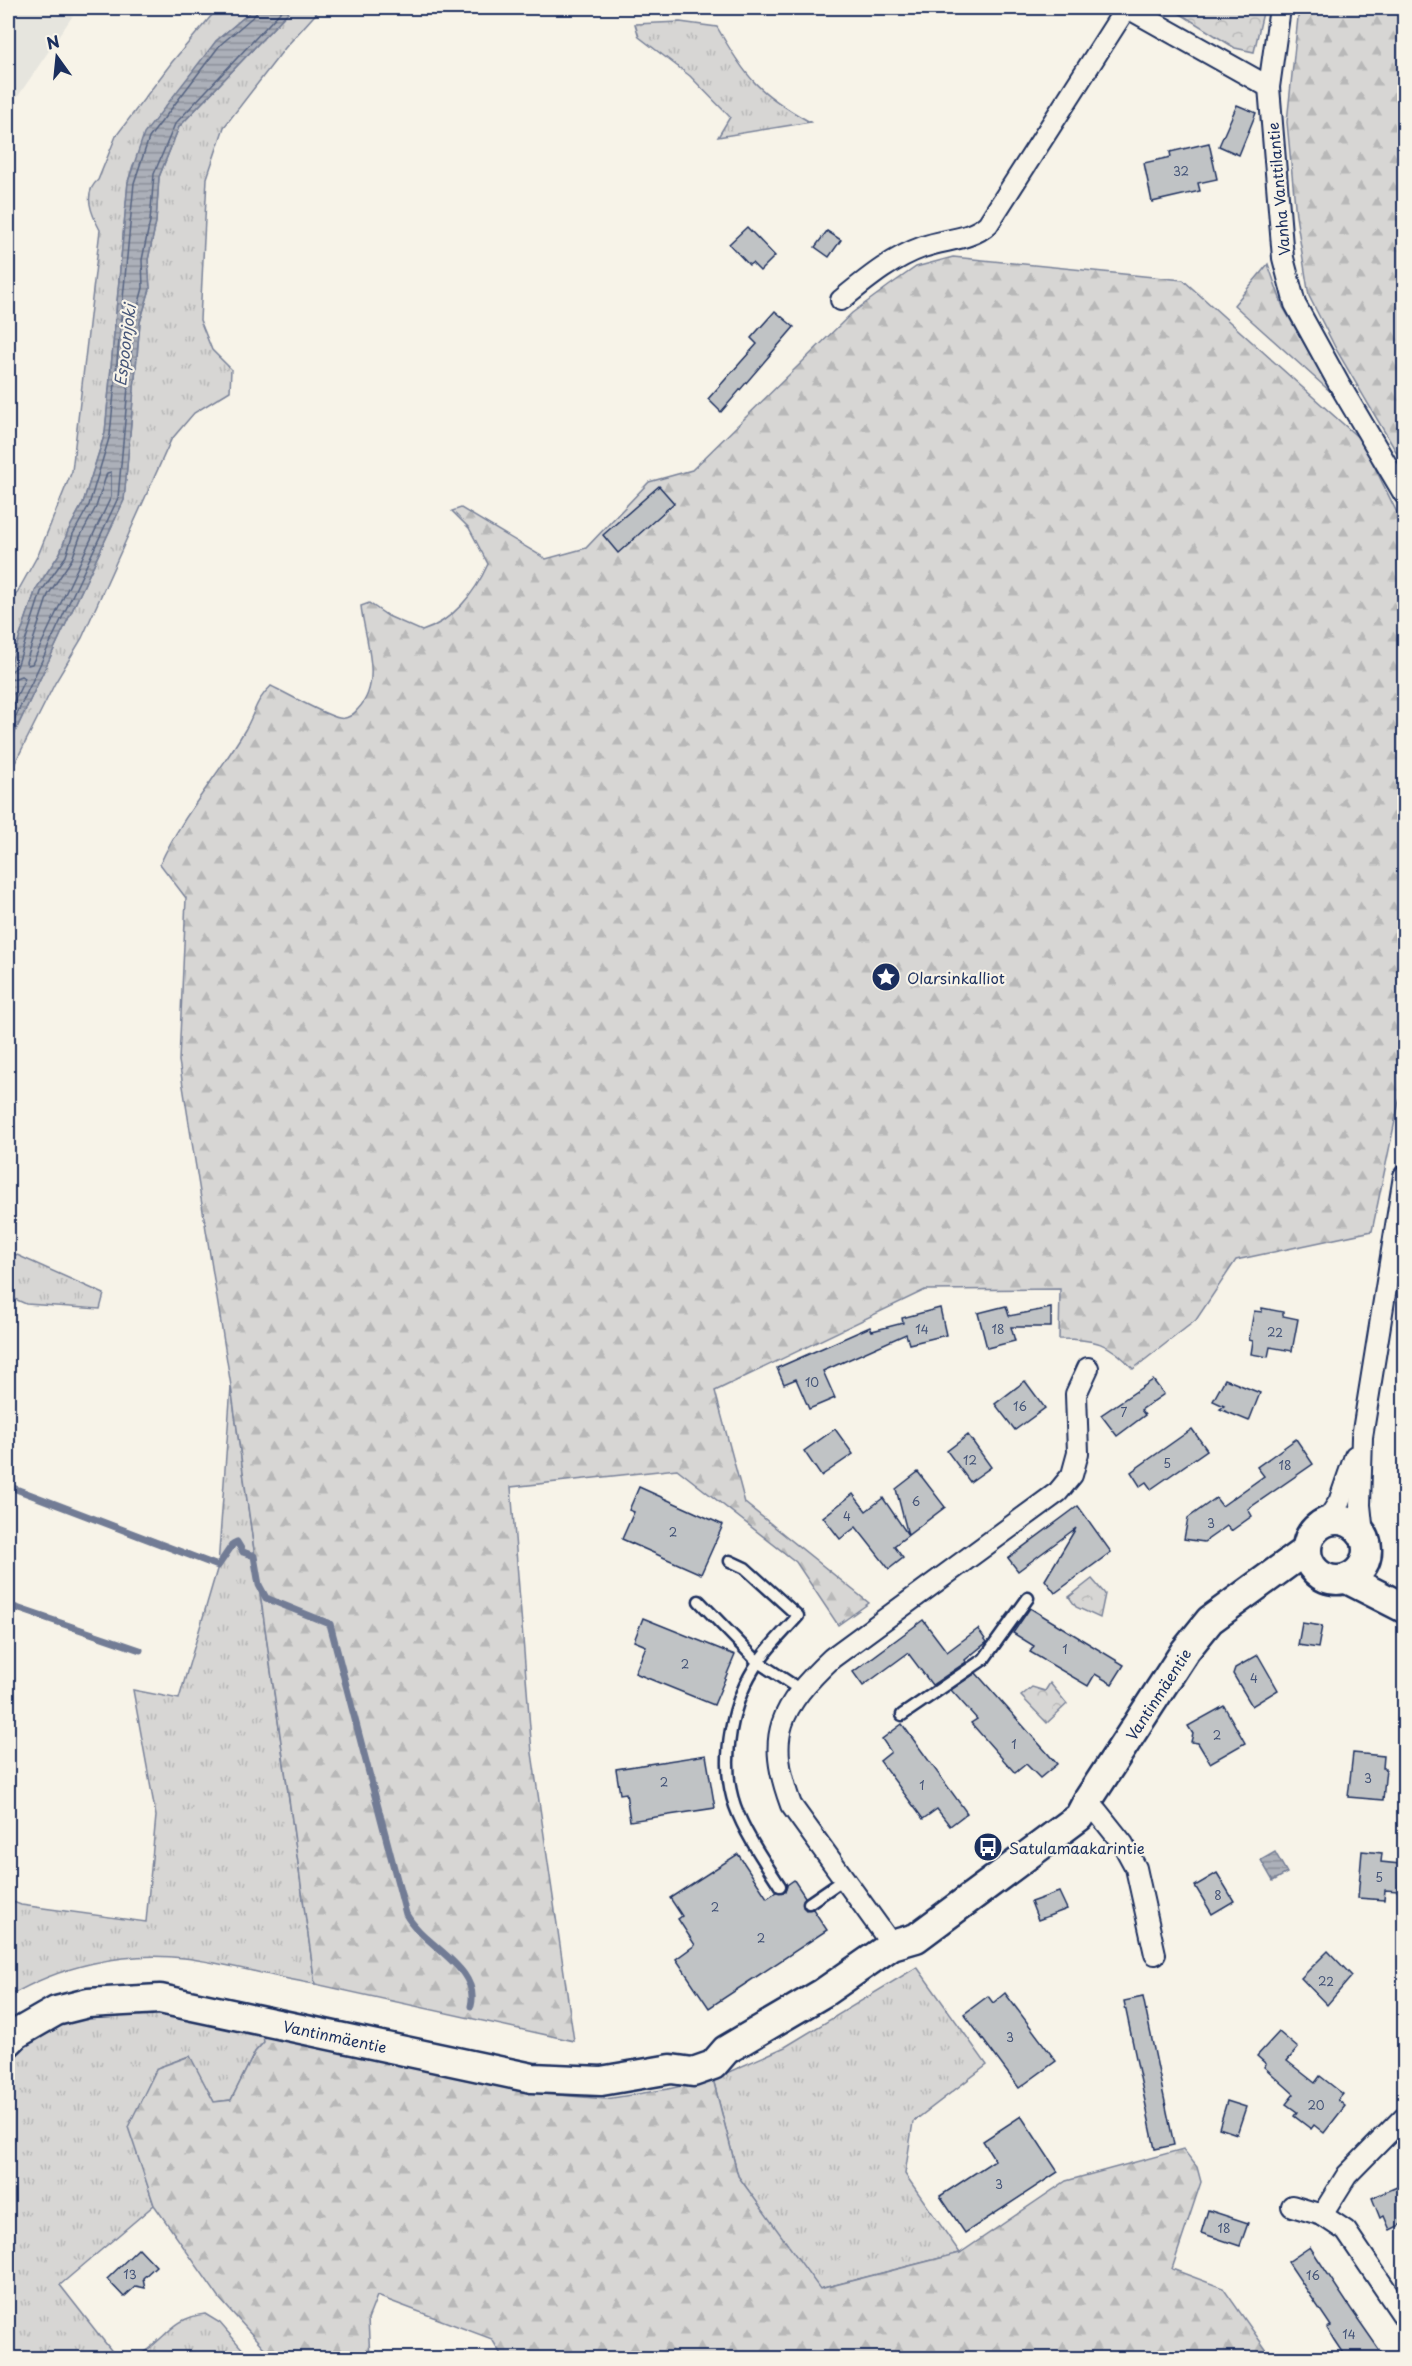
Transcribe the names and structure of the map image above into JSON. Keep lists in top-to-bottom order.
{
  "streets": {
    "street": ["Vanha Vanttilantie", "Vantinmäentie"]
  },
  "water": ["Espoonjoki"],
  "places": {
    "place": ["Olarsinkalliot"],
    "bus stop": ["Satulamaakarintie"]
  },
  "house_numbers": [
    "32",
    "14",
    "18",
    "22",
    "10",
    "16",
    "7",
    "12",
    "5",
    "18",
    "6",
    "4",
    "3",
    "2",
    "1",
    "2",
    "4",
    "2",
    "1",
    "3",
    "2",
    "1",
    "5",
    "8",
    "2",
    "2",
    "22",
    "3",
    "20",
    "3",
    "18",
    "13",
    "16",
    "14"
  ],
  "north": "top"
}
